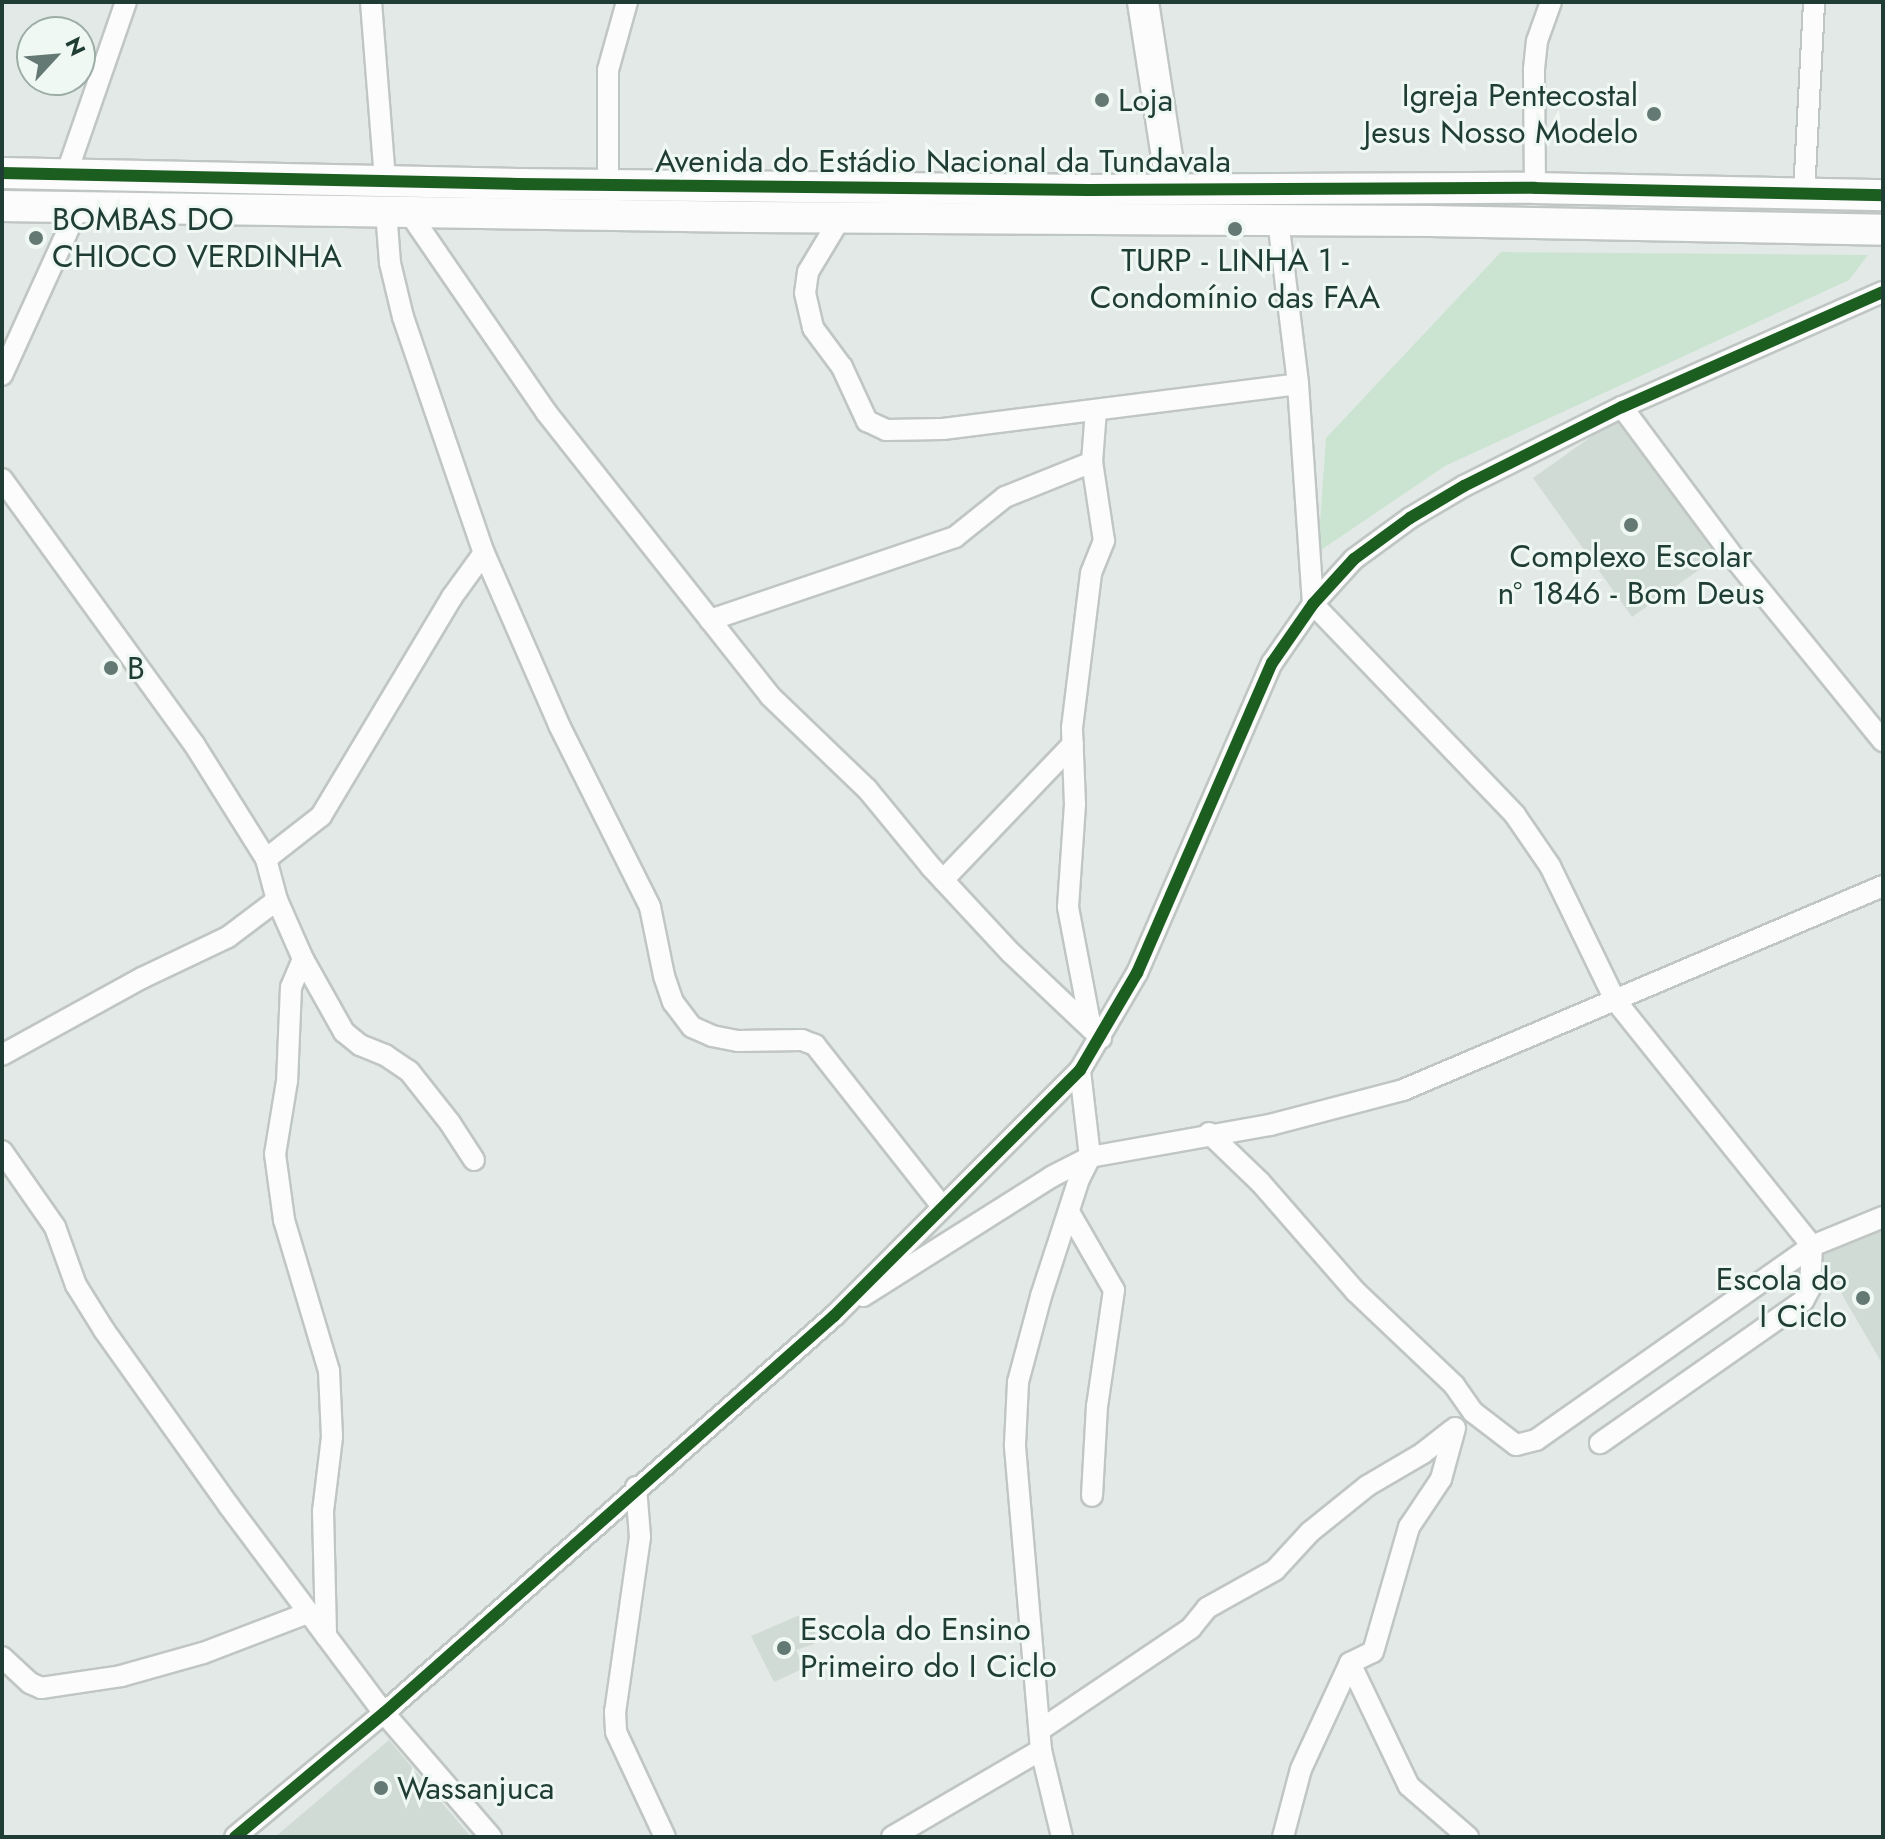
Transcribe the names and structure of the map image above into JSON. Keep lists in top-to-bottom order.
{
  "streets": {
    "street": ["Avenida do Estádio Nacional da Tundavala"]
  },
  "places": [
    "Loja",
    "Igreja Pentecostal Jesus Nosso Modelo",
    "TURP - LINHA 1 - Condomínio das FAA",
    "BOMBAS DO CHIOCO VERDINHA",
    "Complexo Escolar nº 1846 - Bom Deus",
    "B",
    "Escola do I Ciclo",
    "Escola do Ensino Primeiro do I Ciclo",
    "Wassanjuca"
  ],
  "north": "top right"
}
